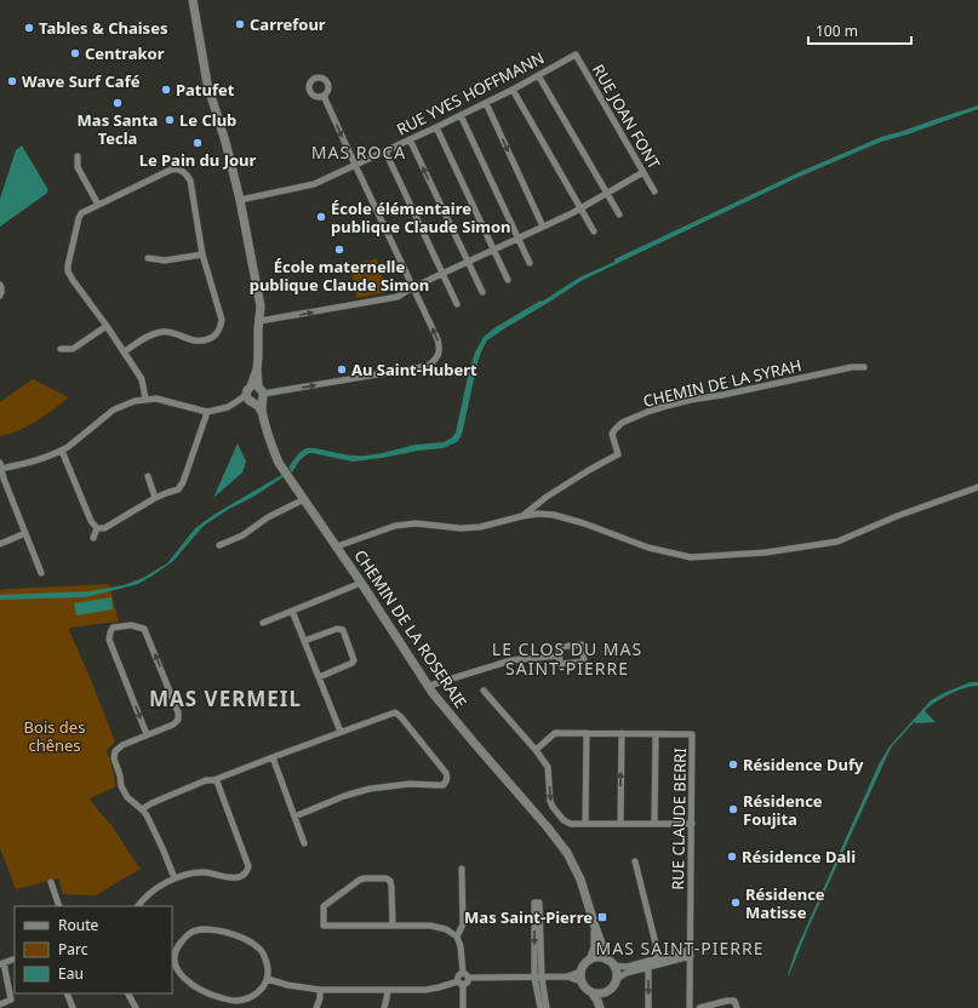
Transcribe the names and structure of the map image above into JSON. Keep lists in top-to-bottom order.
{
  "streets": {
    "street": [
      "RUE YVES HOFFMANN",
      "RUE JOAN FONT",
      "CHEMIN DE LA SYRAH",
      "CHEMIN DE LA ROSERAIE",
      "RUE CLAUDE BERRI"
    ]
  },
  "crossings": [
    ["RUE YVES HOFFMANN", "RUE JOAN FONT"],
    ["RUE YVES HOFFMANN", "CHEMIN DE LA ROSERAIE"]
  ],
  "districts": [
    "MAS ROCA",
    "LE CLOS DU MAS SAINT-PIERRE",
    "MAS VERMEIL",
    "MAS SAINT-PIERRE"
  ],
  "parks": ["Bois des chênes"],
  "places": {
    "other": [
      "Carrefour",
      "Tables & Chaises",
      "Centrakor",
      "Wave Surf Café",
      "Patufet",
      "Mas Santa Tecla",
      "Le Club",
      "Le Pain du Jour",
      "École élémentaire publique Claude Simon",
      "École maternelle publique Claude Simon",
      "Au Saint-Hubert",
      "Résidence Dufy",
      "Résidence Foujita",
      "Résidence Dali",
      "Résidence Matisse"
    ],
    "transit": ["Mas Saint-Pierre"]
  },
  "legend": ["Route", "Parc", "Eau"],
  "scale_bar": "100 m"
}
